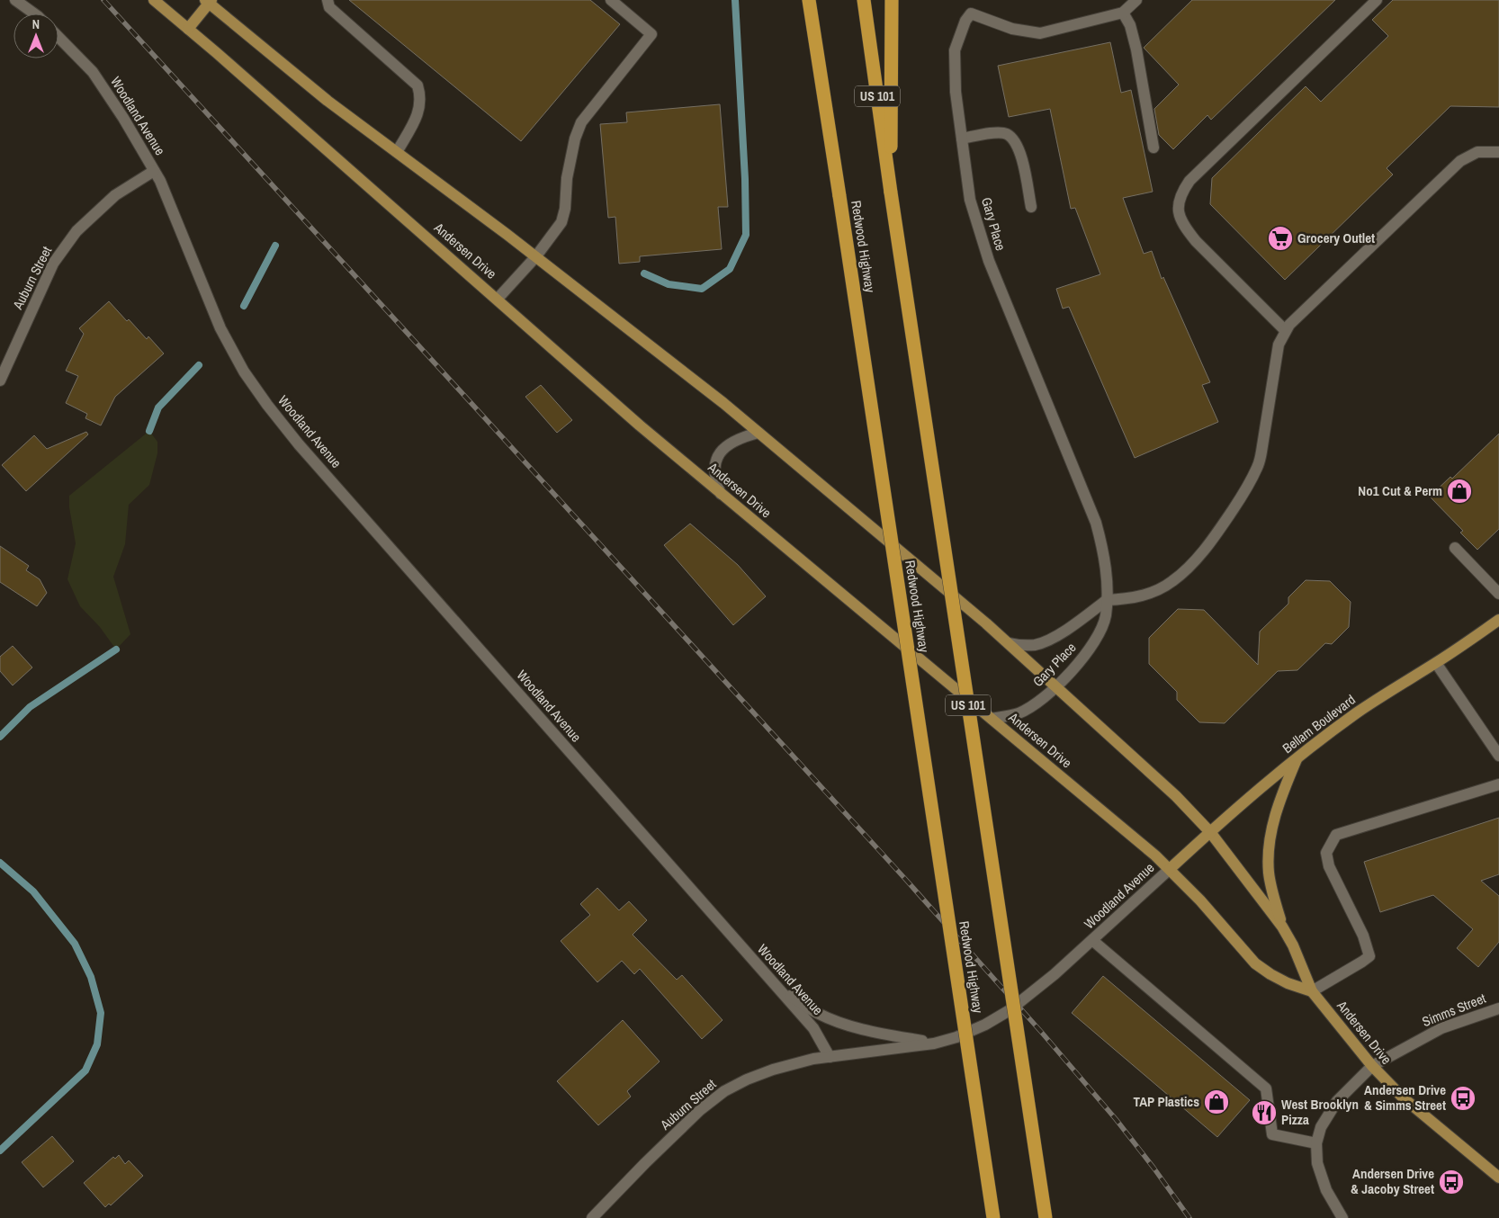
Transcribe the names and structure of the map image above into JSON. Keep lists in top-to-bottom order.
{
  "streets": {
    "highway": ["US 101", "Redwood Highway"],
    "main road": ["Andersen Drive", "Bellam Boulevard"],
    "street": [
      "Woodland Avenue",
      "Gary Place",
      "Auburn Street",
      "Simms Street"
    ]
  },
  "crossings": [
    ["Woodland Avenue", "Andersen Drive"],
    ["Woodland Avenue", "Auburn Street"],
    ["Woodland Avenue", "Bellam Boulevard"],
    ["Gary Place", "Andersen Drive"],
    ["Andersen Drive", "Bellam Boulevard"],
    ["Andersen Drive", "Simms Street"]
  ],
  "places": {
    "supermarket": ["Grocery Outlet"],
    "shop": ["No1 Cut & Perm", "TAP Plastics"],
    "bus stop": ["Andersen Drive & Simms Street", "Andersen Drive & Jacoby Street"],
    "restaurant": ["West Brooklyn Pizza"]
  },
  "north": "top"
}
